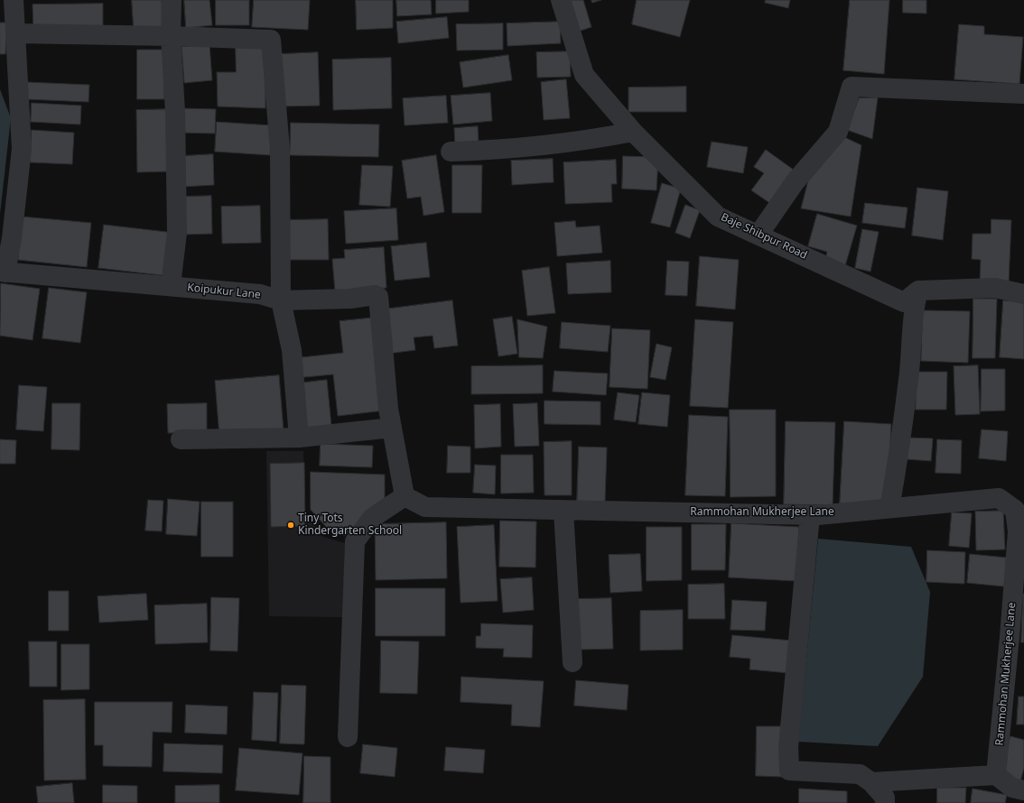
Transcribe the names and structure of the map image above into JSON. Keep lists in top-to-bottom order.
{
  "streets": {
    "street": ["Baje Shibpur Road", "Koipukur Lane", "Rammohan Mukherjee Lane"]
  },
  "places": ["Tiny Tots Kindergarten School"]
}
